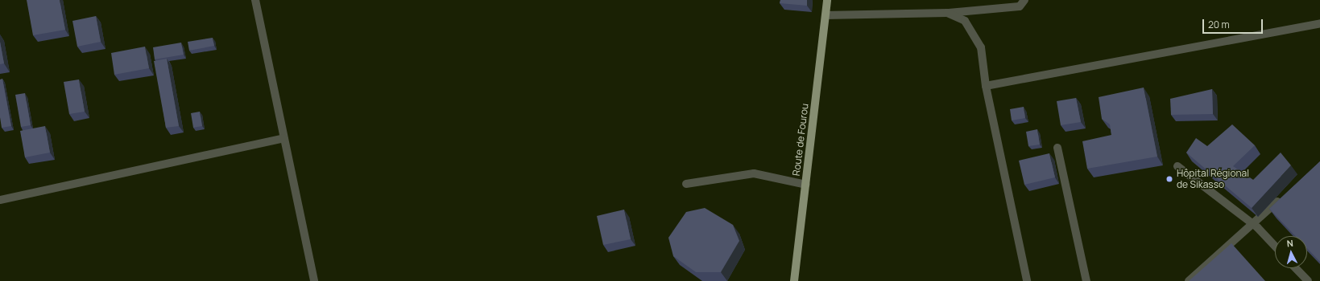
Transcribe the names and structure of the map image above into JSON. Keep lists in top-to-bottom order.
{
  "streets": {
    "main road": ["Route de Fourou"]
  },
  "places": ["Hôpital Régional de Sikasso"],
  "scale_bar": "20 m",
  "north": "top"
}
